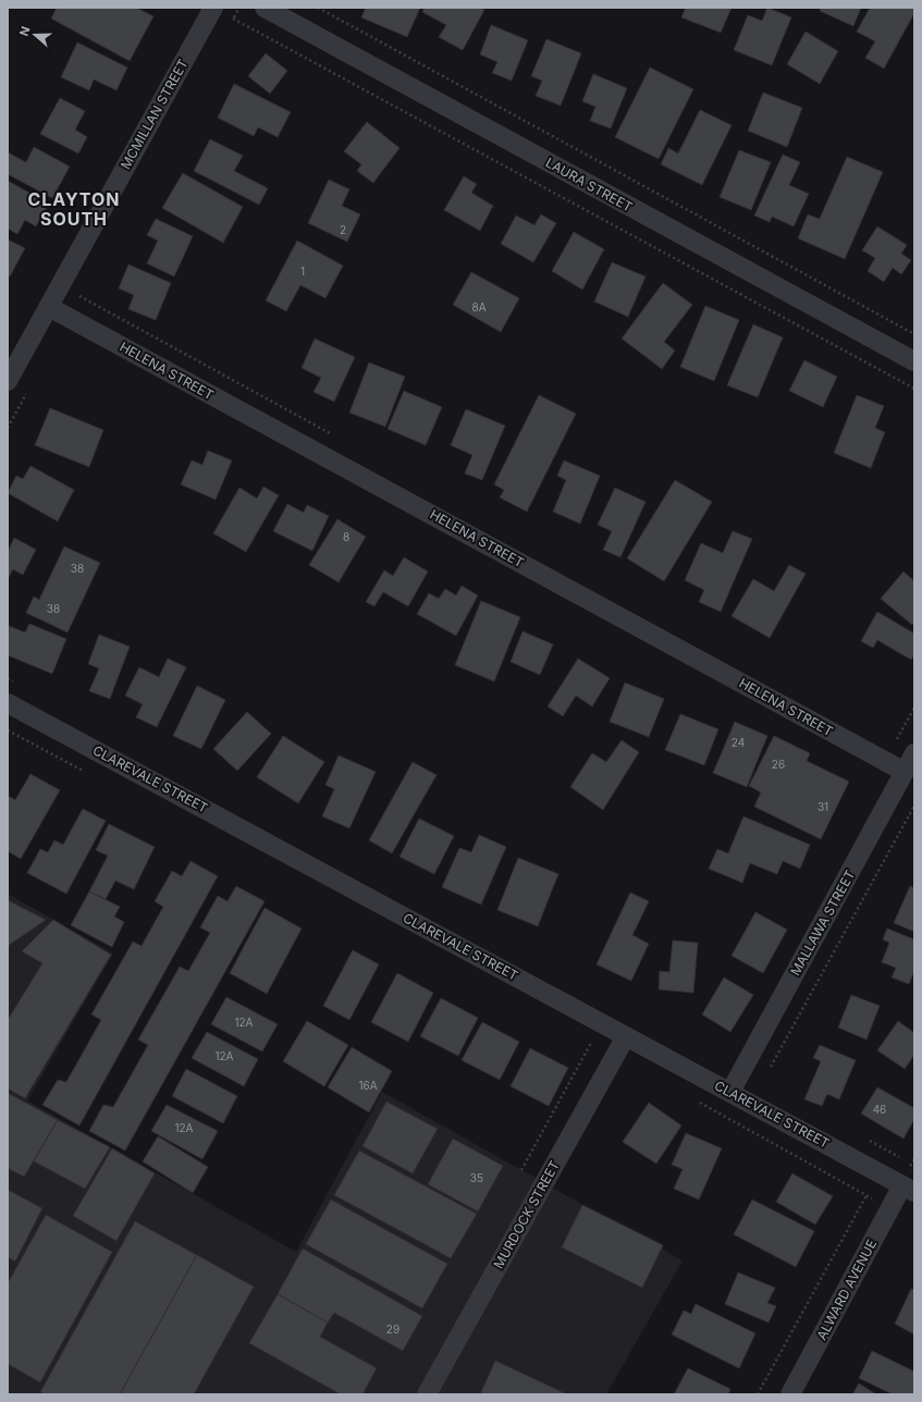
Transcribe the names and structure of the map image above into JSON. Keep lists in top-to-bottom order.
{
  "streets": {
    "street": [
      "MCMILLAN STREET",
      "LAURA STREET",
      "HELENA STREET",
      "CLAREVALE STREET",
      "MALLAWA STREET",
      "MURDOCK STREET",
      "ALWARD AVENUE"
    ]
  },
  "crossings": [
    ["MCMILLAN STREET", "HELENA STREET"],
    ["HELENA STREET", "MALLAWA STREET"],
    ["CLAREVALE STREET", "MALLAWA STREET"],
    ["CLAREVALE STREET", "MURDOCK STREET"],
    ["CLAREVALE STREET", "ALWARD AVENUE"]
  ],
  "districts": ["CLAYTON SOUTH"],
  "house_numbers": [
    "2",
    "1",
    "8A",
    "8",
    "38",
    "38",
    "24",
    "26",
    "31",
    "12A",
    "12A",
    "16A",
    "46",
    "12A",
    "35",
    "29"
  ],
  "north": "left"
}
